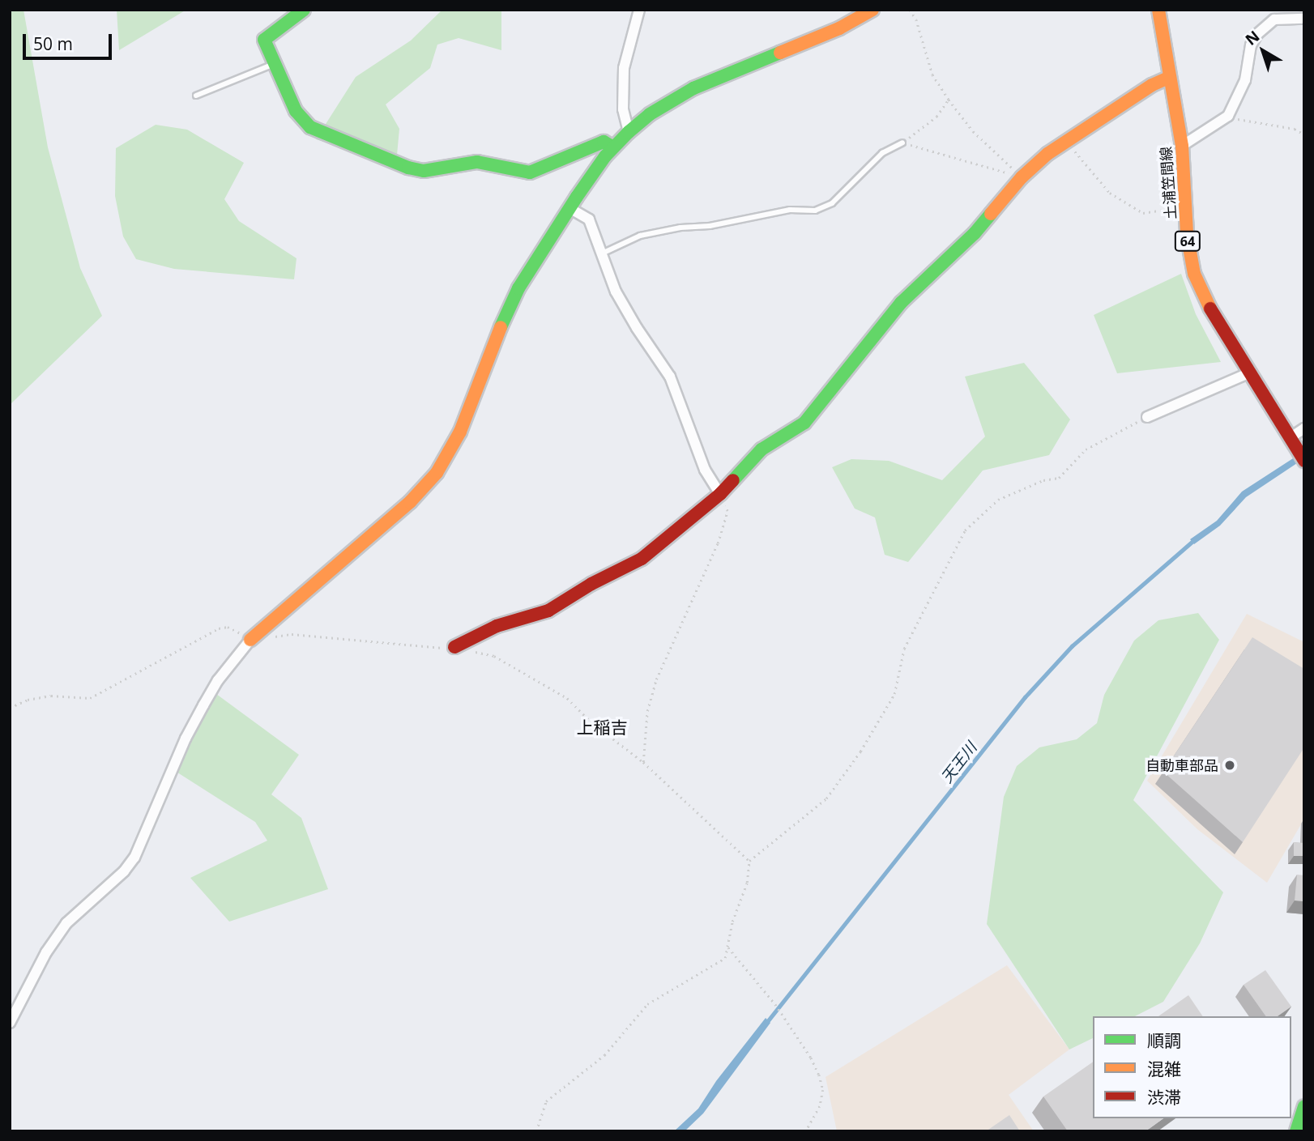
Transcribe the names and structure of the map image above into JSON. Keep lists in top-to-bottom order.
{
  "streets": {
    "street": ["土浦笠間線", "64"]
  },
  "districts": ["上稲吉"],
  "water": ["天王川"],
  "places": ["自動車部品"],
  "legend": ["順調", "混雑", "渋滞"],
  "scale_bar": "50 m",
  "north": "top left"
}
